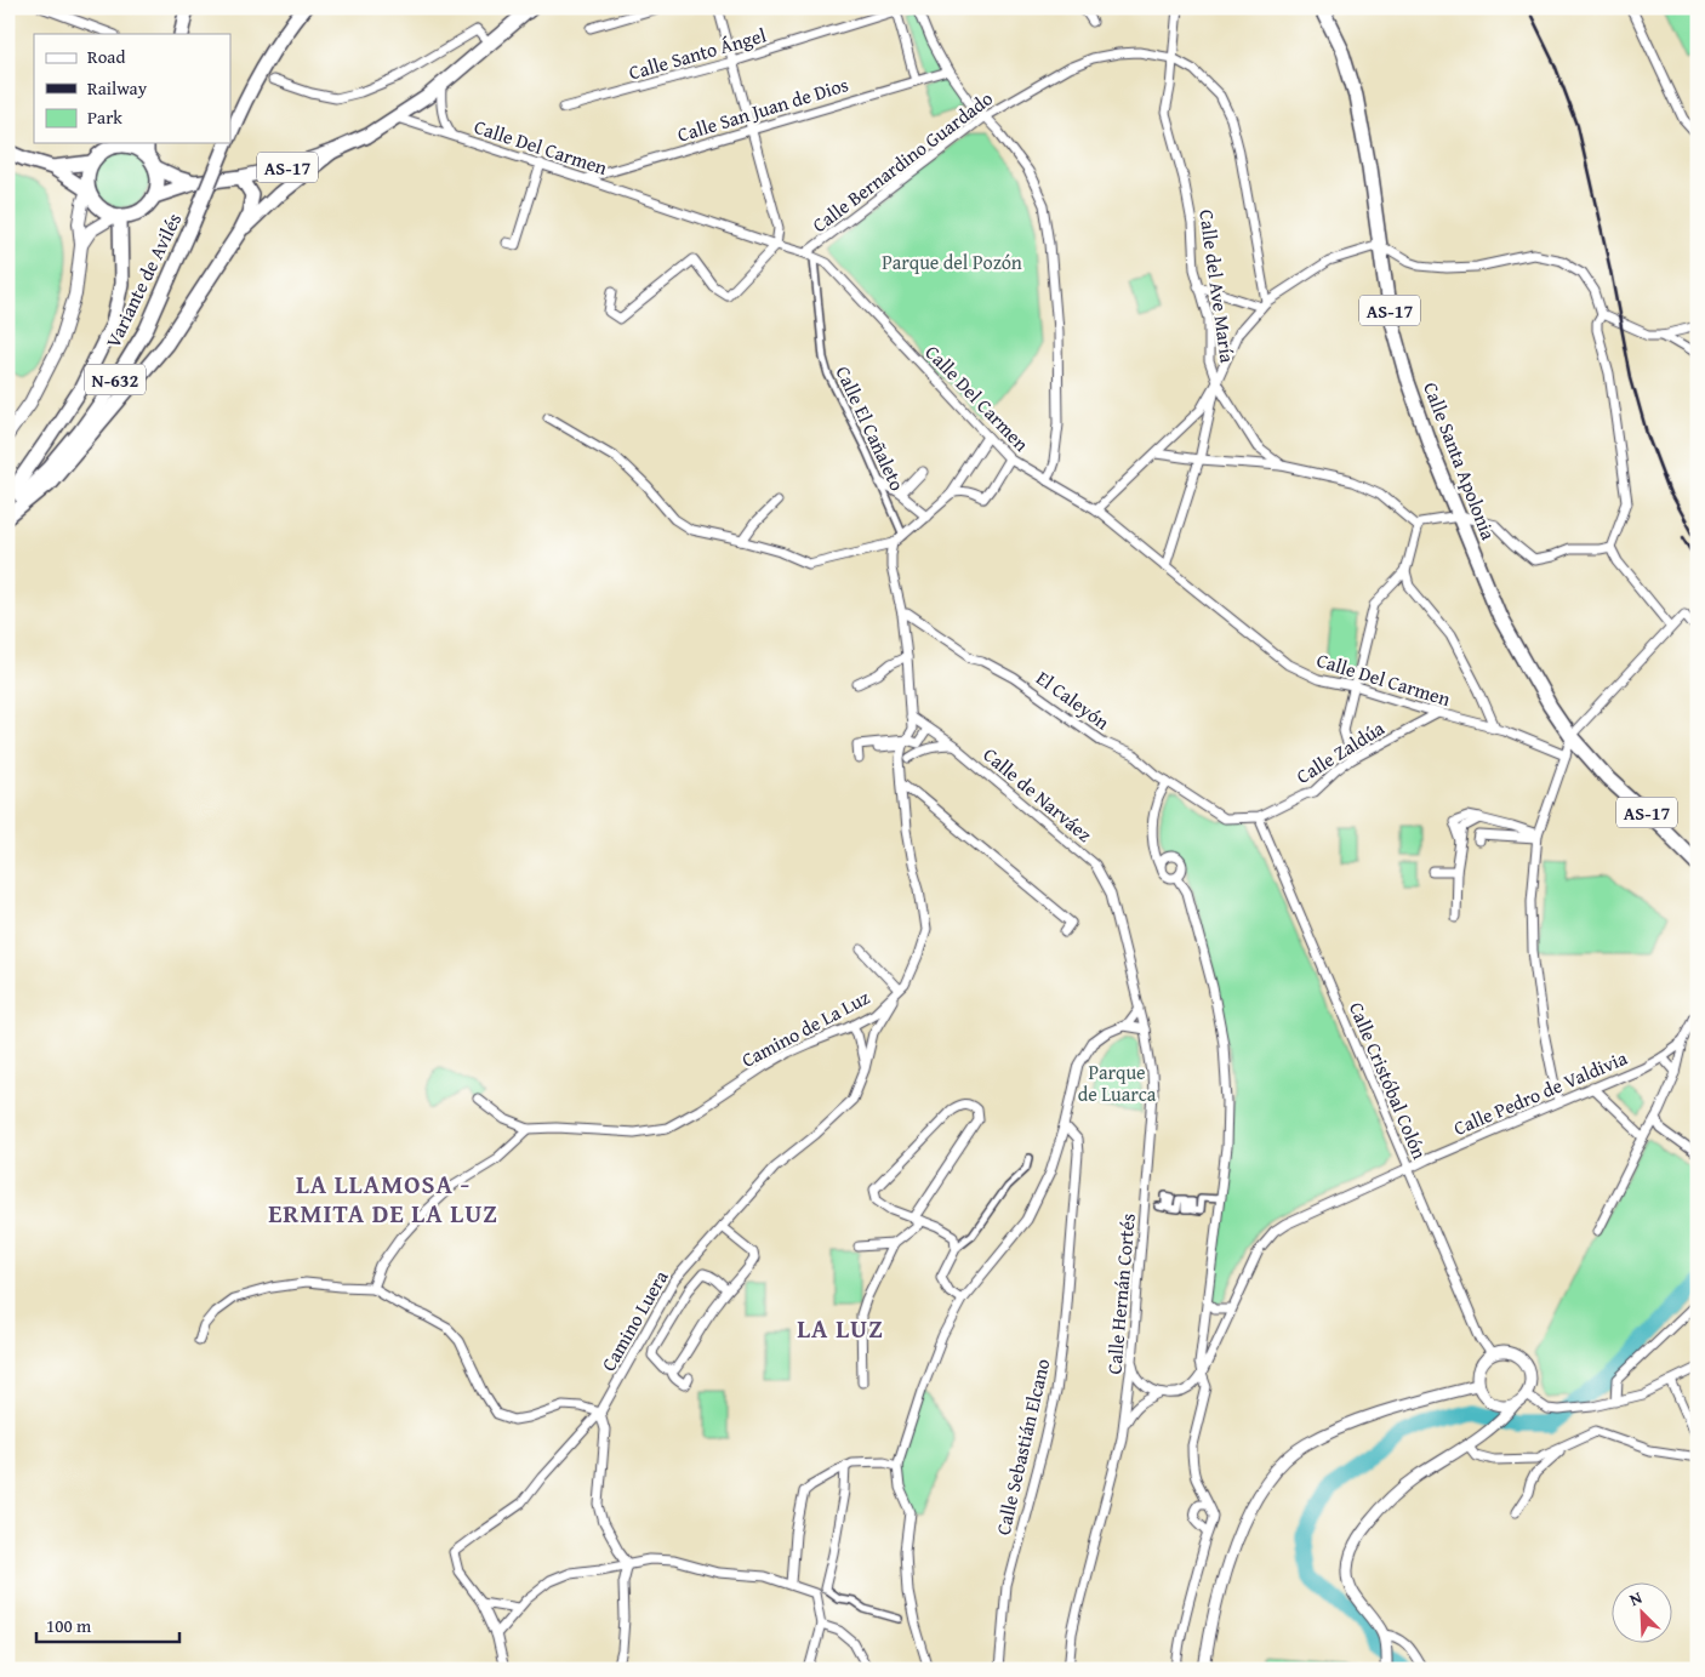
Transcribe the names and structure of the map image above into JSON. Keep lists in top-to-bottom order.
{
  "streets": {
    "main road": [
      "AS-17",
      "Variante de Avilés",
      "N-632",
      "Calle Santa Apolonia"
    ],
    "street": [
      "Calle Santo Ángel",
      "Calle San Juan de Dios",
      "Calle Del Carmen",
      "Calle Bernardino Guardado",
      "Calle del Ave María",
      "Calle El Cañaleto",
      "El Caleyón",
      "Calle Zaldúa",
      "Calle de Narváez",
      "Camino de La Luz",
      "Calle Cristóbal Colón",
      "Calle Pedro de Valdivia",
      "Calle Hernán Cortés",
      "Camino Luera",
      "Calle Sebastián Elcano"
    ]
  },
  "crossings": [
    ["Calle San Juan de Dios", "Calle Del Carmen"],
    ["Calle Del Carmen", "Calle Bernardino Guardado"],
    ["Calle Del Carmen", "AS-17"],
    ["Calle Del Carmen", "Calle del Ave María"],
    ["Calle Del Carmen", "Calle El Cañaleto"],
    ["Calle Del Carmen", "Calle Zaldúa"],
    ["Calle Bernardino Guardado", "Calle del Ave María"],
    ["Calle Bernardino Guardado", "Calle El Cañaleto"],
    ["El Caleyón", "Calle Zaldúa"],
    ["El Caleyón", "Camino de La Luz"],
    ["El Caleyón", "Calle Cristóbal Colón"],
    ["Calle Zaldúa", "Calle Cristóbal Colón"],
    ["Calle de Narváez", "Camino de La Luz"],
    ["Calle de Narváez", "Calle Hernán Cortés"],
    ["Camino de La Luz", "Camino Luera"],
    ["Calle Cristóbal Colón", "Calle Pedro de Valdivia"]
  ],
  "districts": ["LA LLAMOSA - ERMITA DE LA LUZ", "LA LUZ"],
  "parks": ["Parque del Pozón", "Parque de Luarca"],
  "legend": ["Road", "Railway", "Park"],
  "scale_bar": "100 m",
  "north": "top left"
}
